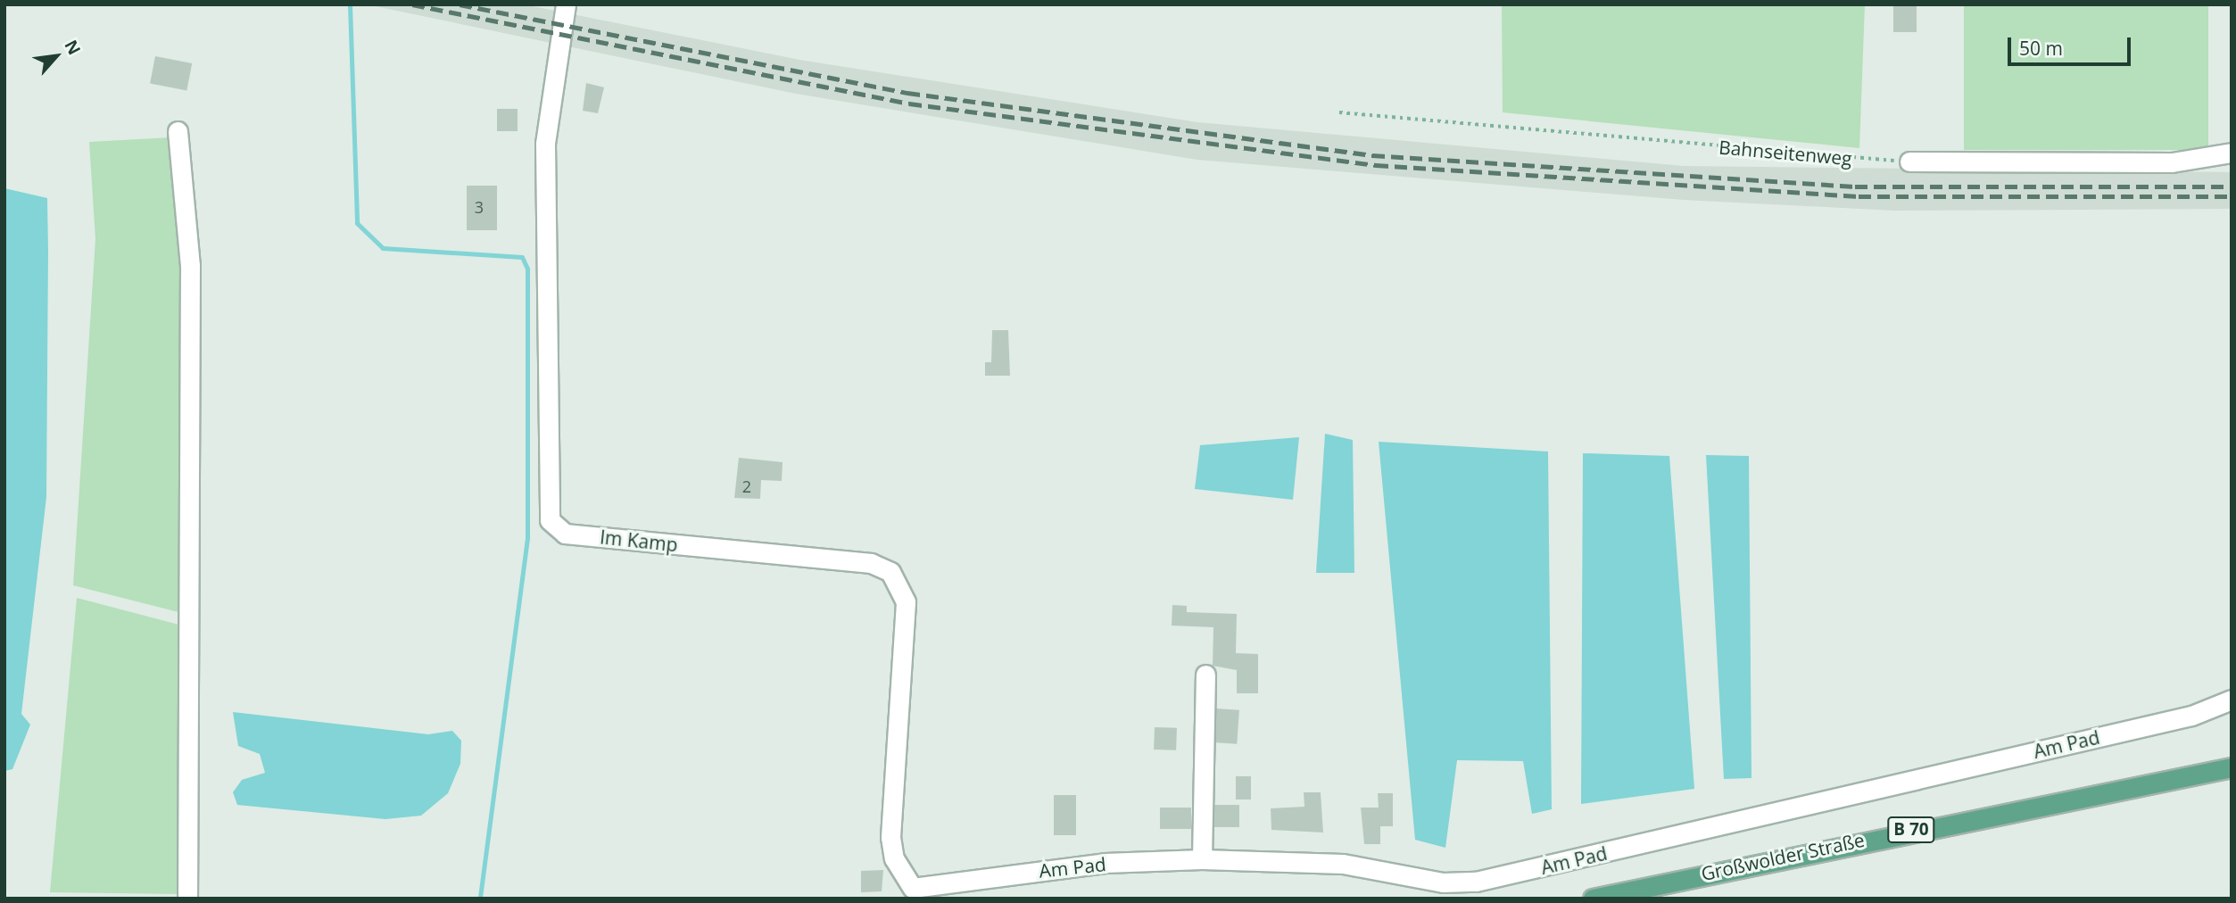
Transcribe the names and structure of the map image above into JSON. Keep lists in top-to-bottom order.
{
  "streets": {
    "main road": ["B 70", "Großwolder Straße"],
    "street": ["Im Kamp", "Am Pad"],
    "path": ["Bahnseitenweg"]
  },
  "crossings": [
    ["Im Kamp", "Am Pad"]
  ],
  "house_numbers": ["3", "2"],
  "scale_bar": "50 m",
  "north": "top right"
}
